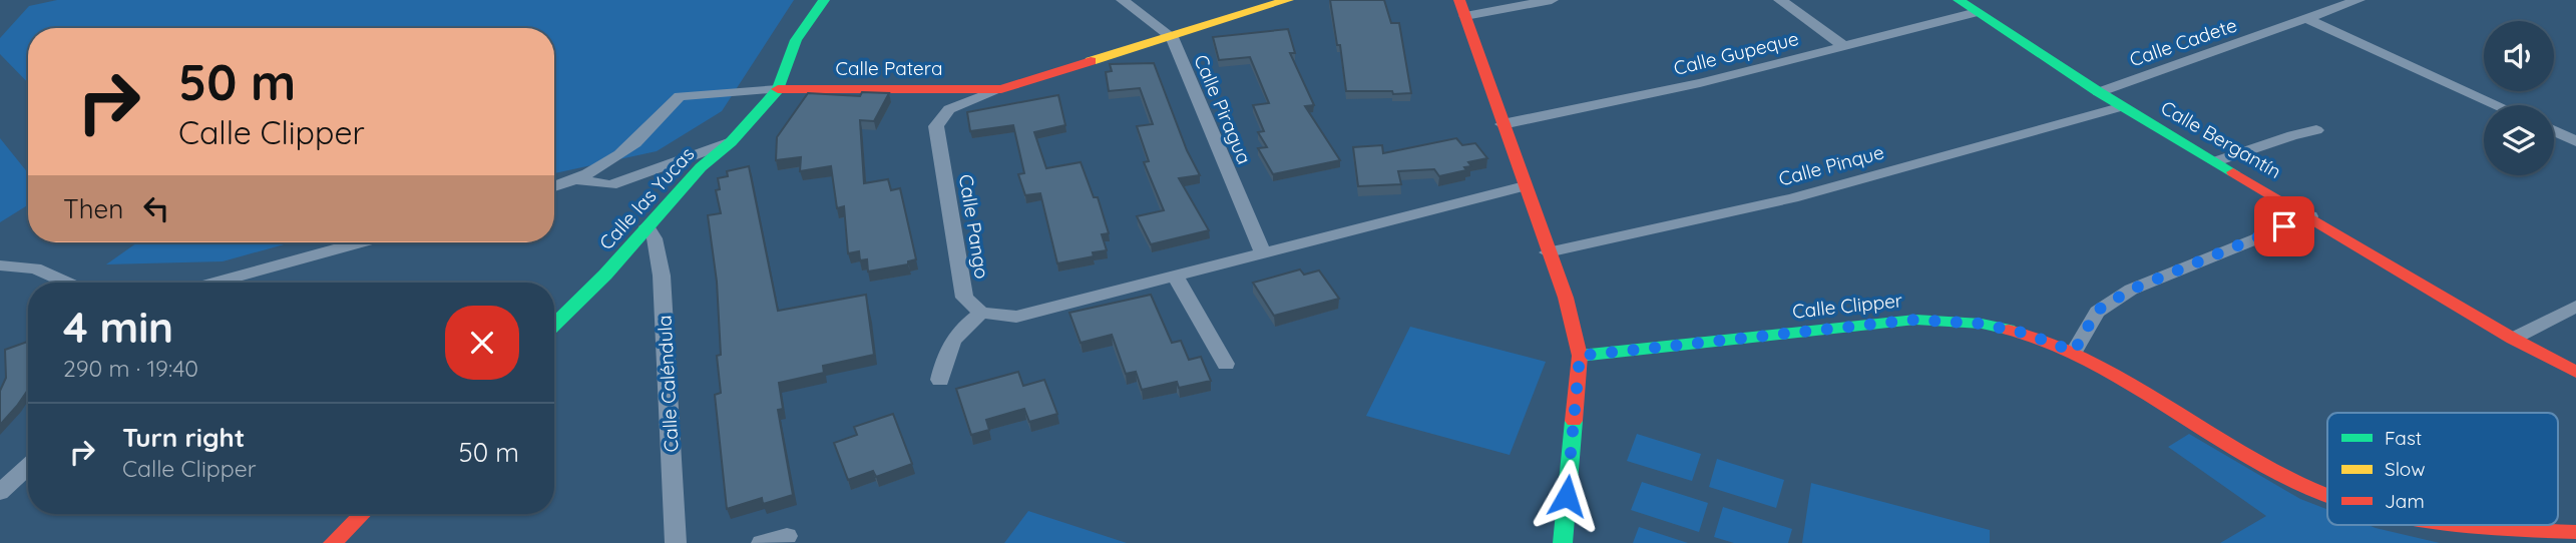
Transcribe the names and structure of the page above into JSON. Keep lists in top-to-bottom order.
{
  "streets": {
    "street": [
      "Calle Cadete",
      "Calle Gupeque",
      "Calle Patera",
      "Calle Piragua",
      "Calle Bergantín",
      "Calle Pinque",
      "Calle las Yucas",
      "Calle Pango",
      "Calle Clipper",
      "Calle Caléndula"
    ]
  },
  "crossings": [
    ["Calle Cadete", "Calle Bergantín"],
    ["Calle Gupeque", "Calle Bergantín"],
    ["Calle Patera", "Calle las Yucas"],
    ["Calle Patera", "Calle Pango"],
    ["Calle Piragua", "Calle Pango"],
    ["Calle Bergantín", "Calle Pinque"],
    ["Calle las Yucas", "Calle Caléndula"]
  ],
  "legend": ["Fast", "Slow", "Jam"],
  "page": {
    "turn": ["50 m", "Calle Clipper"],
    "then": "Then",
    "heading": ["4 min", "290 m · 19:40"],
    "list": [
      {
        "name": "Turn right",
        "note": "Calle Clipper",
        "value": "50 m"
      }
    ]
  }
}
